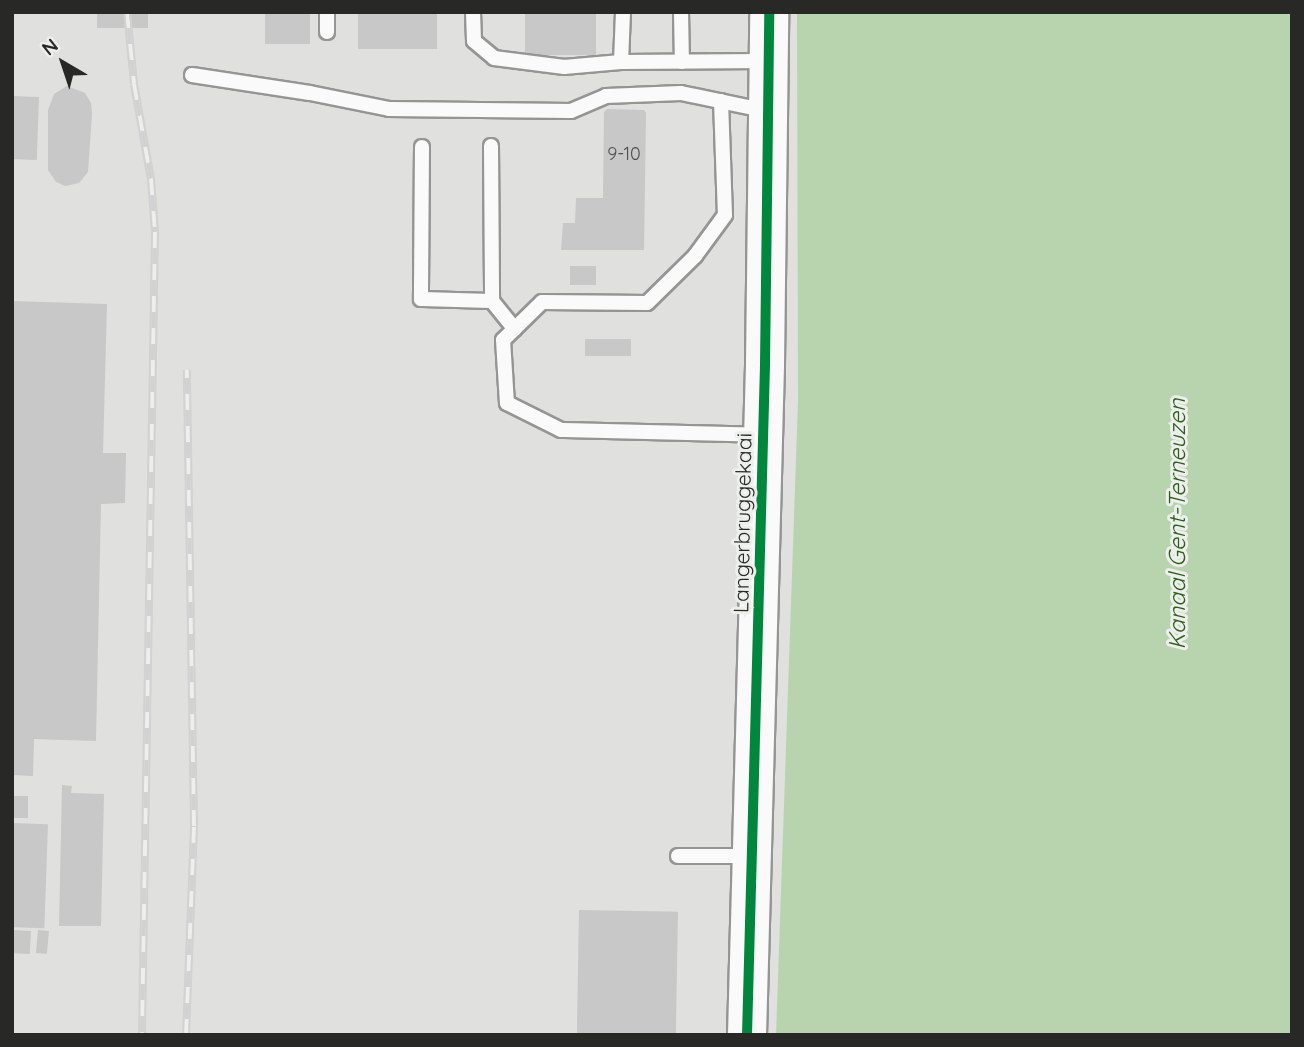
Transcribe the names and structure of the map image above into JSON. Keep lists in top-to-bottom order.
{
  "streets": {
    "main road": ["Langerbruggekaai"]
  },
  "water": ["Kanaal Gent-Terneuzen"],
  "house_numbers": ["9-10"],
  "north": "top left"
}
